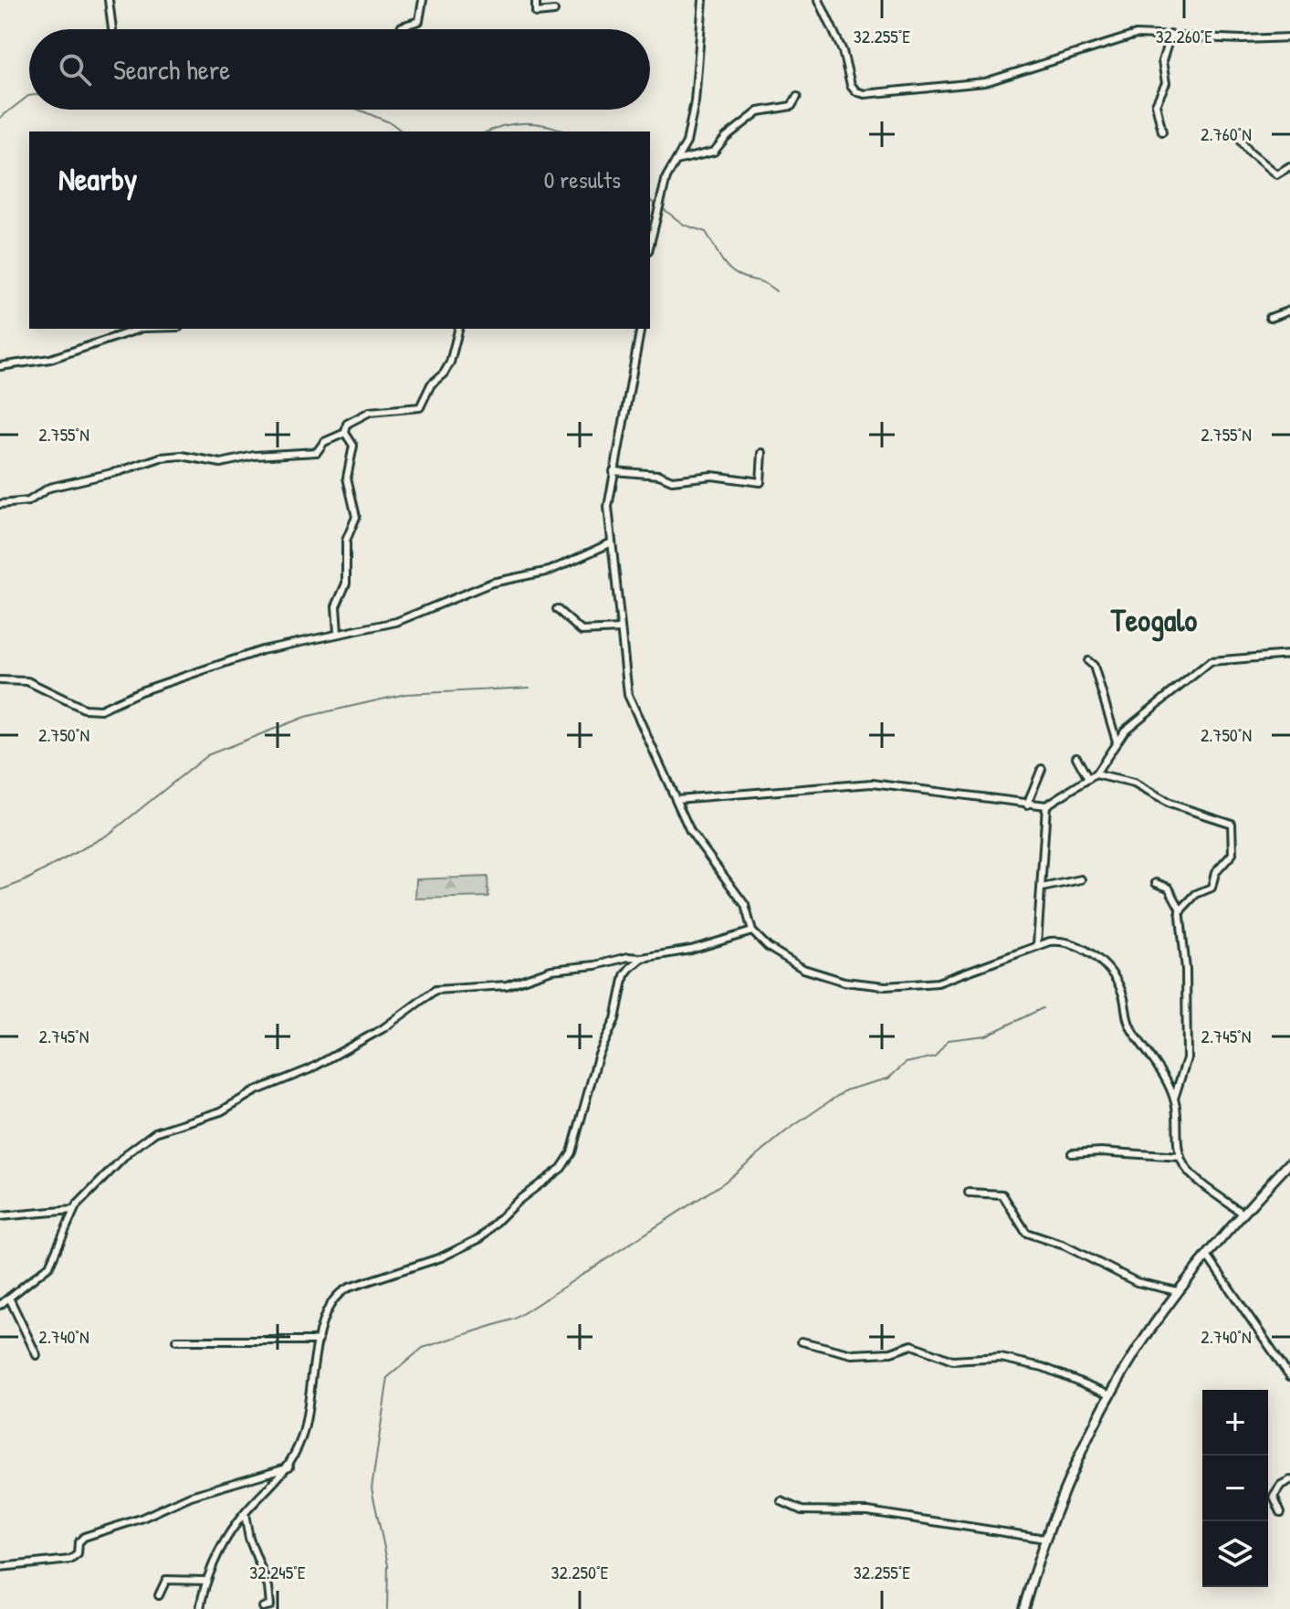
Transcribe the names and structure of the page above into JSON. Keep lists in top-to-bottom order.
{
  "districts": ["Teogalo"],
  "page": {
    "search": "Search here",
    "heading": ["Nearby", "0 results"],
    "map_buttons": ["+", "−"]
  },
  "coordinates": [
    "32.255°E",
    "32.260°E",
    "2.760°N",
    "2.755°N",
    "2.750°N",
    "2.745°N",
    "2.740°N",
    "32.245°E",
    "32.250°E"
  ]
}
